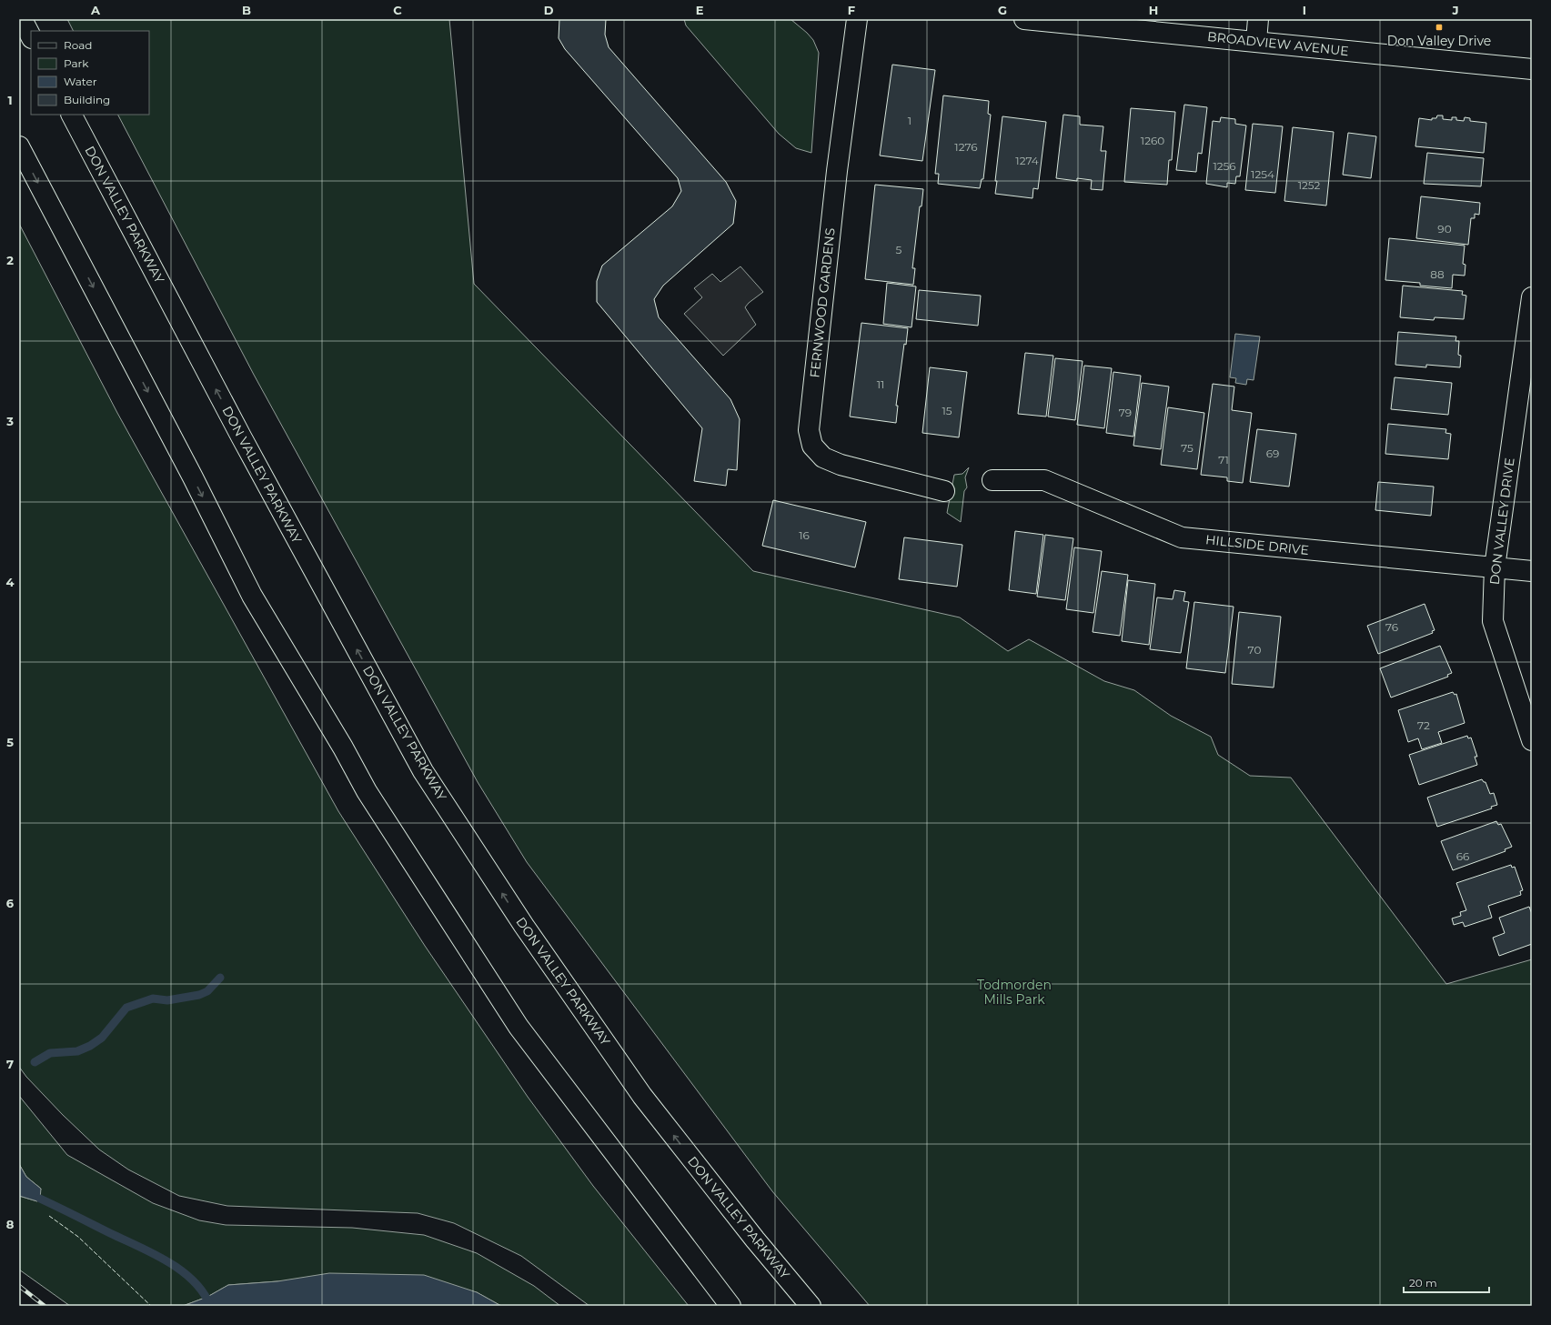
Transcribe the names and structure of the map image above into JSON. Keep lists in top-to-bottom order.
{
  "streets": {
    "main road": [
      "BROADVIEW AVENUE",
      "DON VALLEY PARKWAY",
      "FERNWOOD GARDENS",
      "DON VALLEY DRIVE",
      "HILLSIDE DRIVE"
    ]
  },
  "crossings": [
    ["DON VALLEY DRIVE", "HILLSIDE DRIVE"]
  ],
  "parks": ["Todmorden Mills Park"],
  "places": {
    "transit": ["Don Valley Drive"]
  },
  "house_numbers": [
    "1",
    "1260",
    "1276",
    "1274",
    "1256",
    "1254",
    "1252",
    "90",
    "5",
    "88",
    "11",
    "15",
    "79",
    "75",
    "69",
    "71",
    "16",
    "76",
    "70",
    "72",
    "66"
  ],
  "legend": [
    "Road",
    "Park",
    "Water",
    "Building"
  ],
  "scale_bar": "20 m",
  "grid": {
    "columns": [
      "A",
      "B",
      "C",
      "D",
      "E",
      "F",
      "G",
      "H",
      "I",
      "J"
    ],
    "rows": [
      "1",
      "2",
      "3",
      "4",
      "5",
      "6",
      "7",
      "8"
    ]
  }
}
